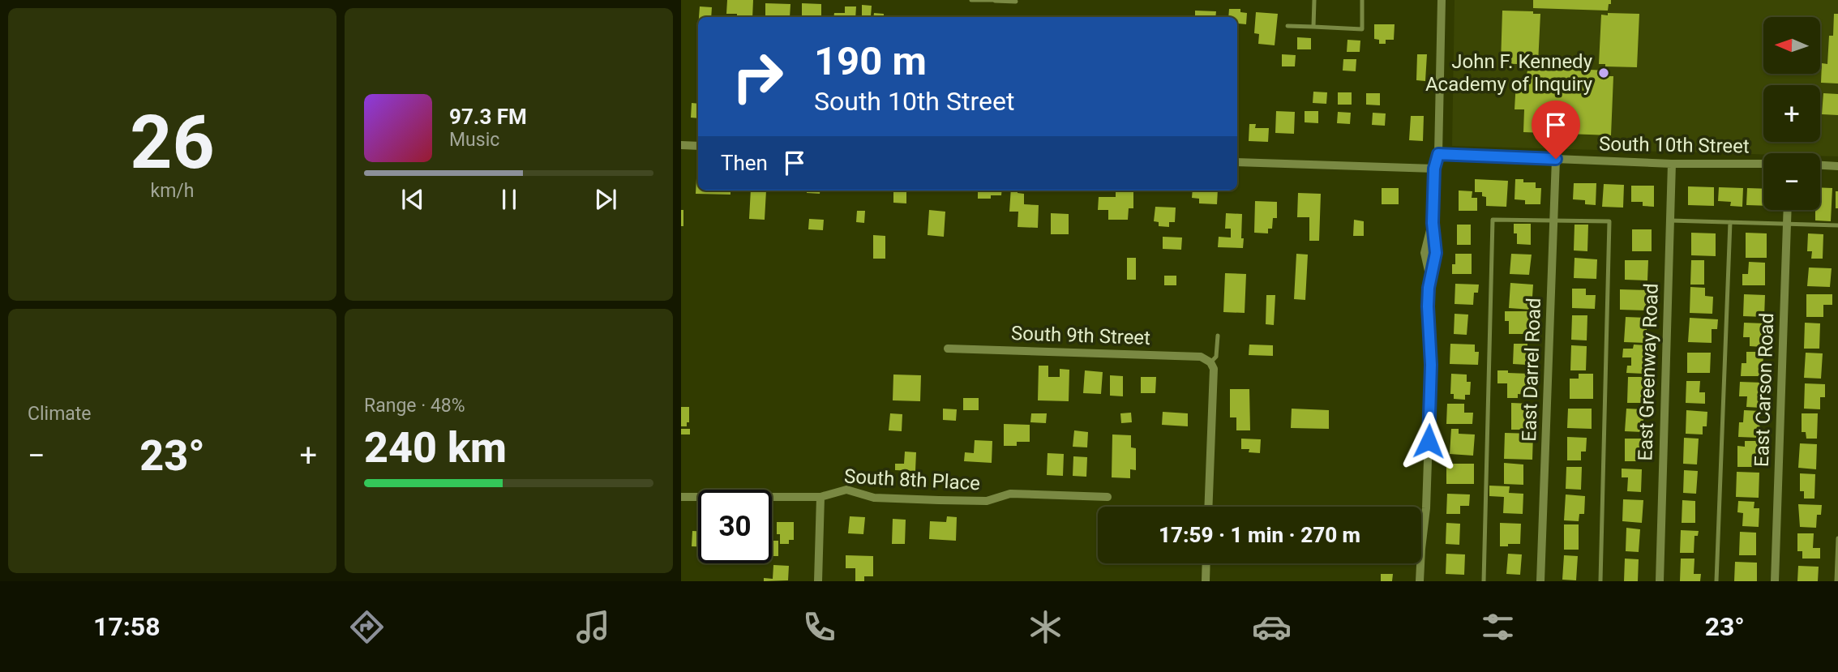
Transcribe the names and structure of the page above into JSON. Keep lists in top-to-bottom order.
{
  "streets": {
    "street": [
      "South 10th Street",
      "South 9th Street",
      "East Darrel Road",
      "East Greenway Road",
      "East Carson Road",
      "South 8th Place"
    ]
  },
  "crossings": [
    ["South 10th Street", "East Darrel Road"],
    ["South 10th Street", "East Greenway Road"]
  ],
  "places": ["John F. Kennedy Academy of Inquiry"],
  "north": "left",
  "page": {
    "tile": [
      ["26", "km/h"],
      "Climate",
      ["Range · 48%", "240 km"]
    ],
    "map_buttons": ["+", "−"],
    "turn": ["190 m", "South 10th Street"],
    "song": ["97.3 FM", "Music"],
    "then": "Then",
    "heat": ["−", "23°", "+"],
    "limit": "30",
    "trip": "17:59 · 1 min · 270 m",
    "tabs": ["17:58", "23°"]
  }
}
